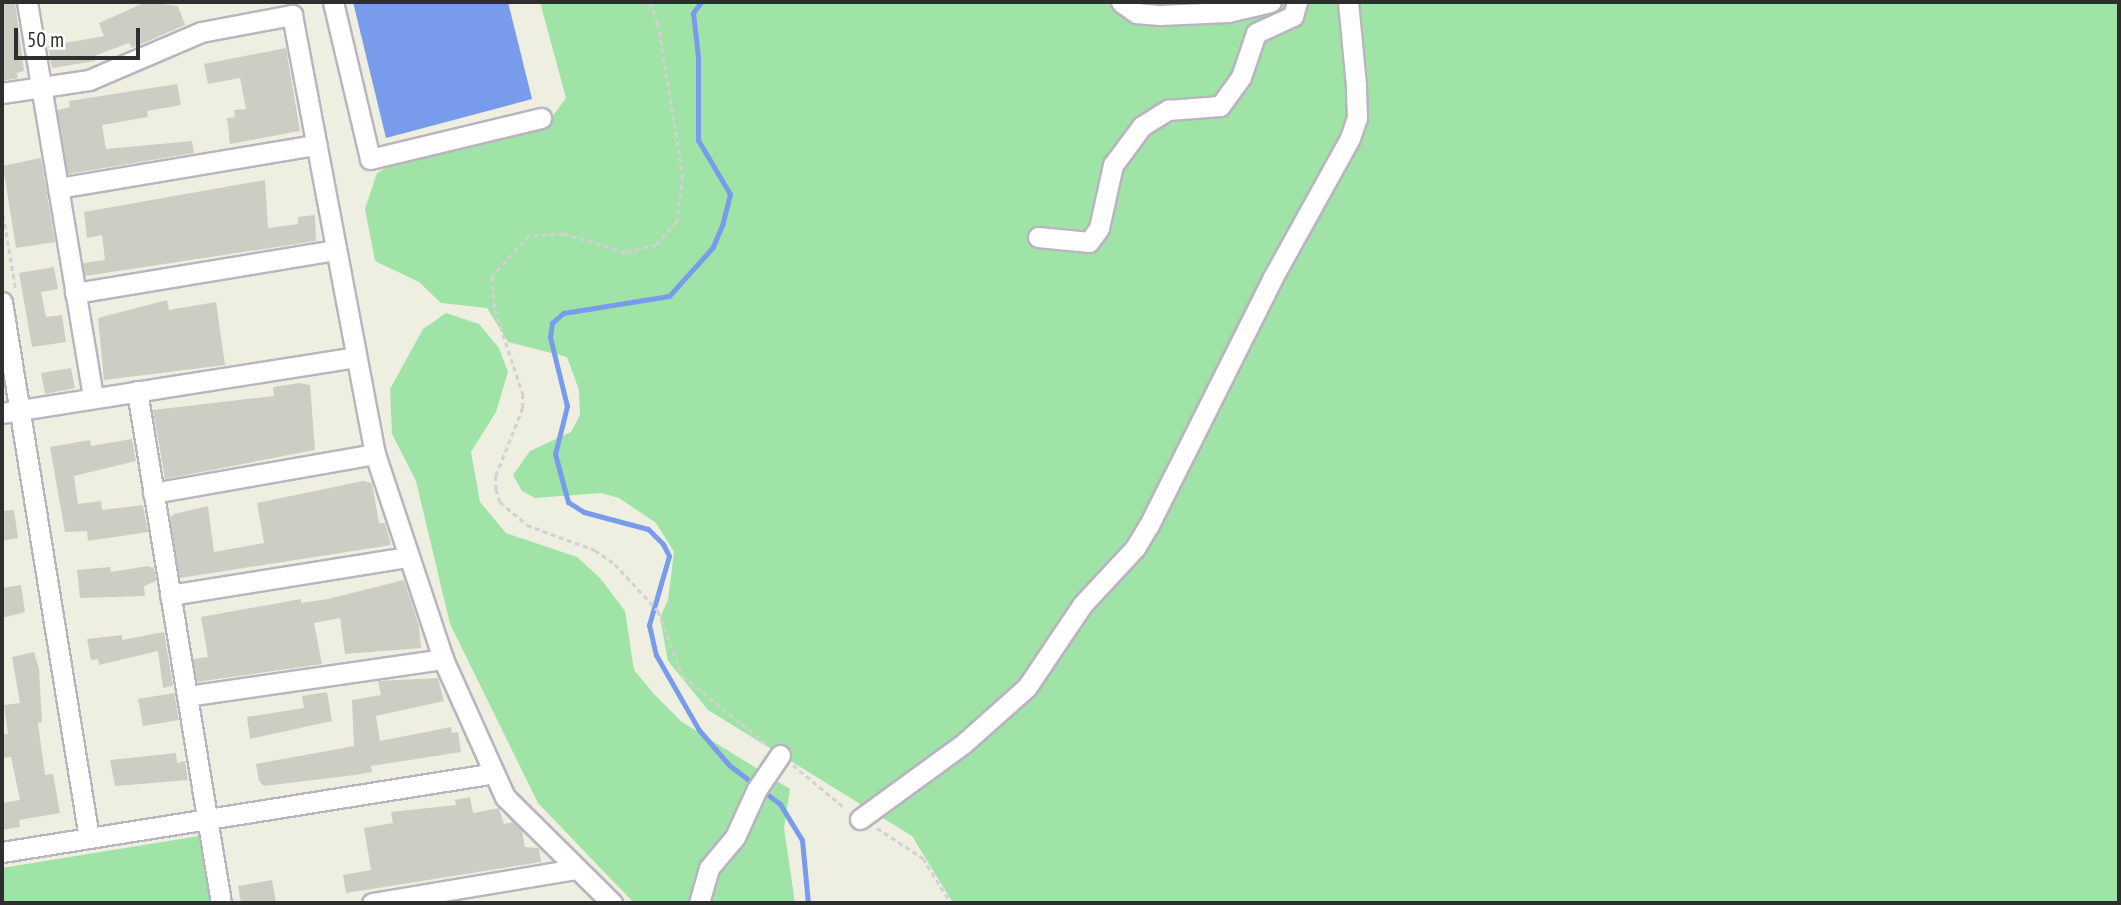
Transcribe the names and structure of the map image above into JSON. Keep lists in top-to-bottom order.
{
  "scale_bar": "50 m"
}
